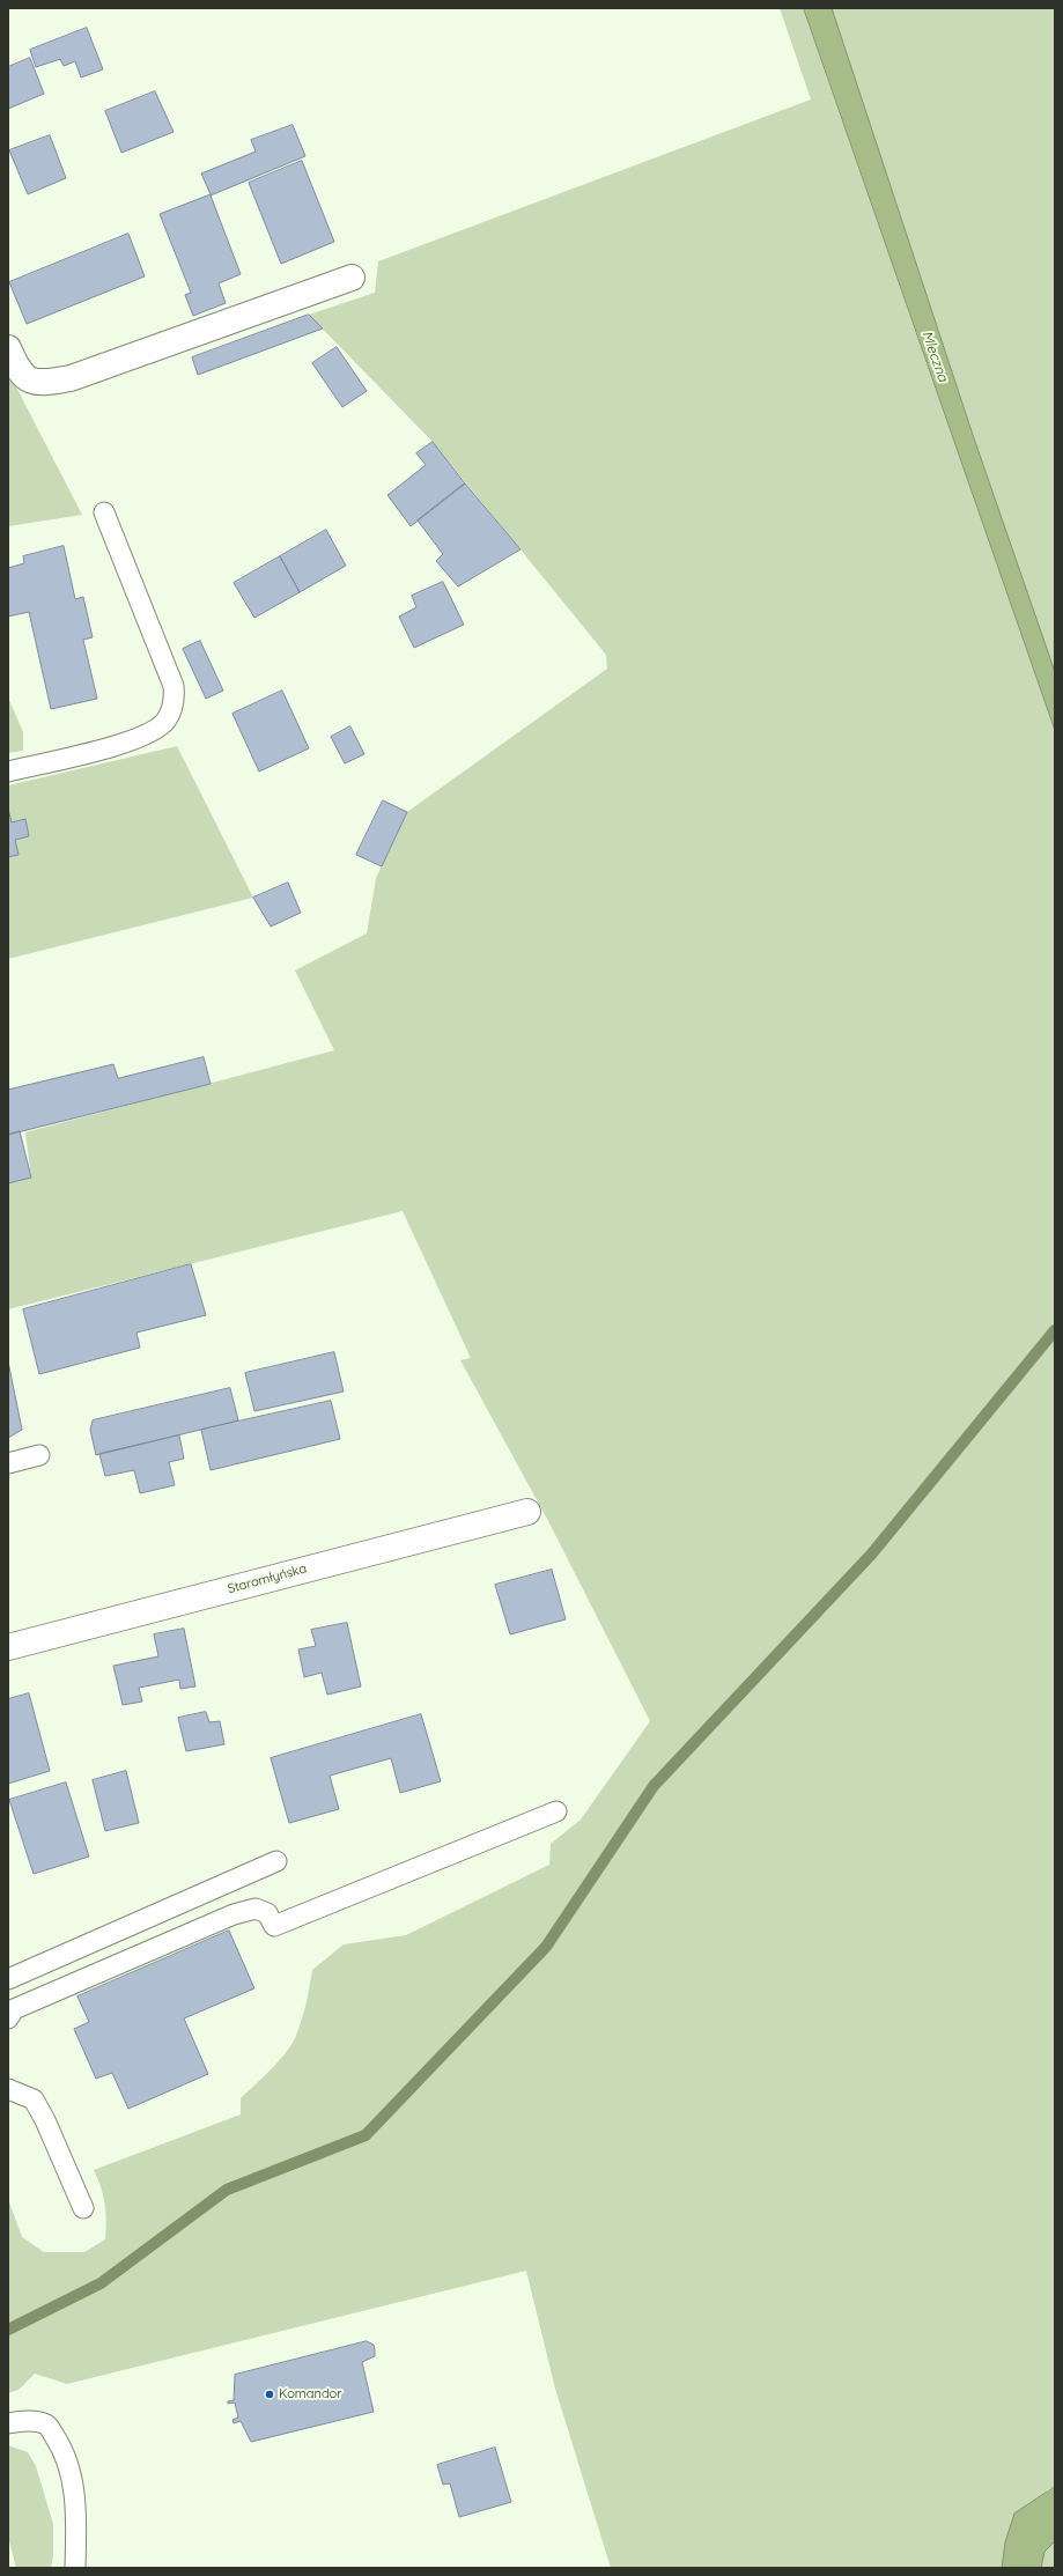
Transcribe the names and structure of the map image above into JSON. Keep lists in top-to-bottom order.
{
  "streets": {
    "street": ["Staromłyńska"]
  },
  "water": ["Mleczna"],
  "places": ["Komandor"]
}
